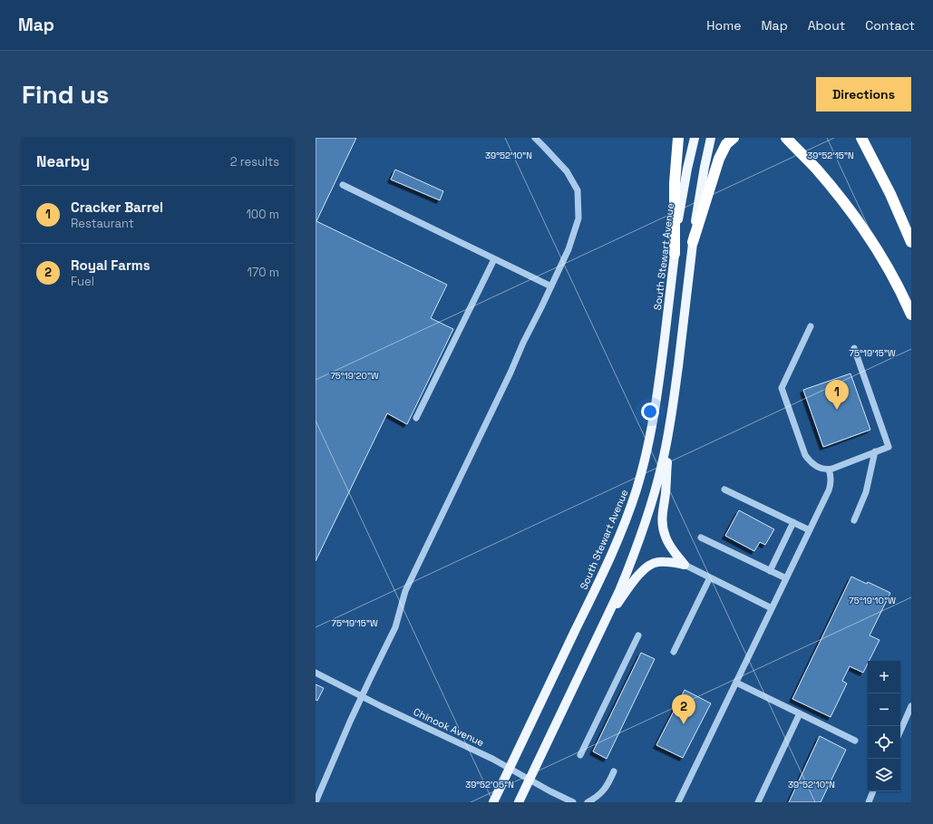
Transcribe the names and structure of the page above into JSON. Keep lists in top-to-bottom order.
{
  "streets": {
    "main road": ["South Stewart Avenue"],
    "street": ["Chinook Avenue"]
  },
  "crossings": [
    ["South Stewart Avenue", "Chinook Avenue"]
  ],
  "page": {
    "header": "Map",
    "nav": [
      "Home",
      "Map",
      "About",
      "Contact"
    ],
    "buttons": "Directions",
    "title": "Find us",
    "heading": ["Nearby", "2 results"],
    "list": [
      {
        "mark": "1",
        "name": "Cracker Barrel",
        "note": "Restaurant",
        "value": "100 m"
      },
      {
        "mark": "2",
        "name": "Royal Farms",
        "note": "Fuel",
        "value": "170 m"
      }
    ],
    "pins": ["1", "2"],
    "map_buttons": ["+", "−"]
  },
  "coordinates": [
    "39°52'10\"N",
    "39°52'15\"N",
    "75°19'15\"W",
    "75°19'20\"W",
    "75°19'10\"W",
    "39°52'05\"N"
  ]
}
